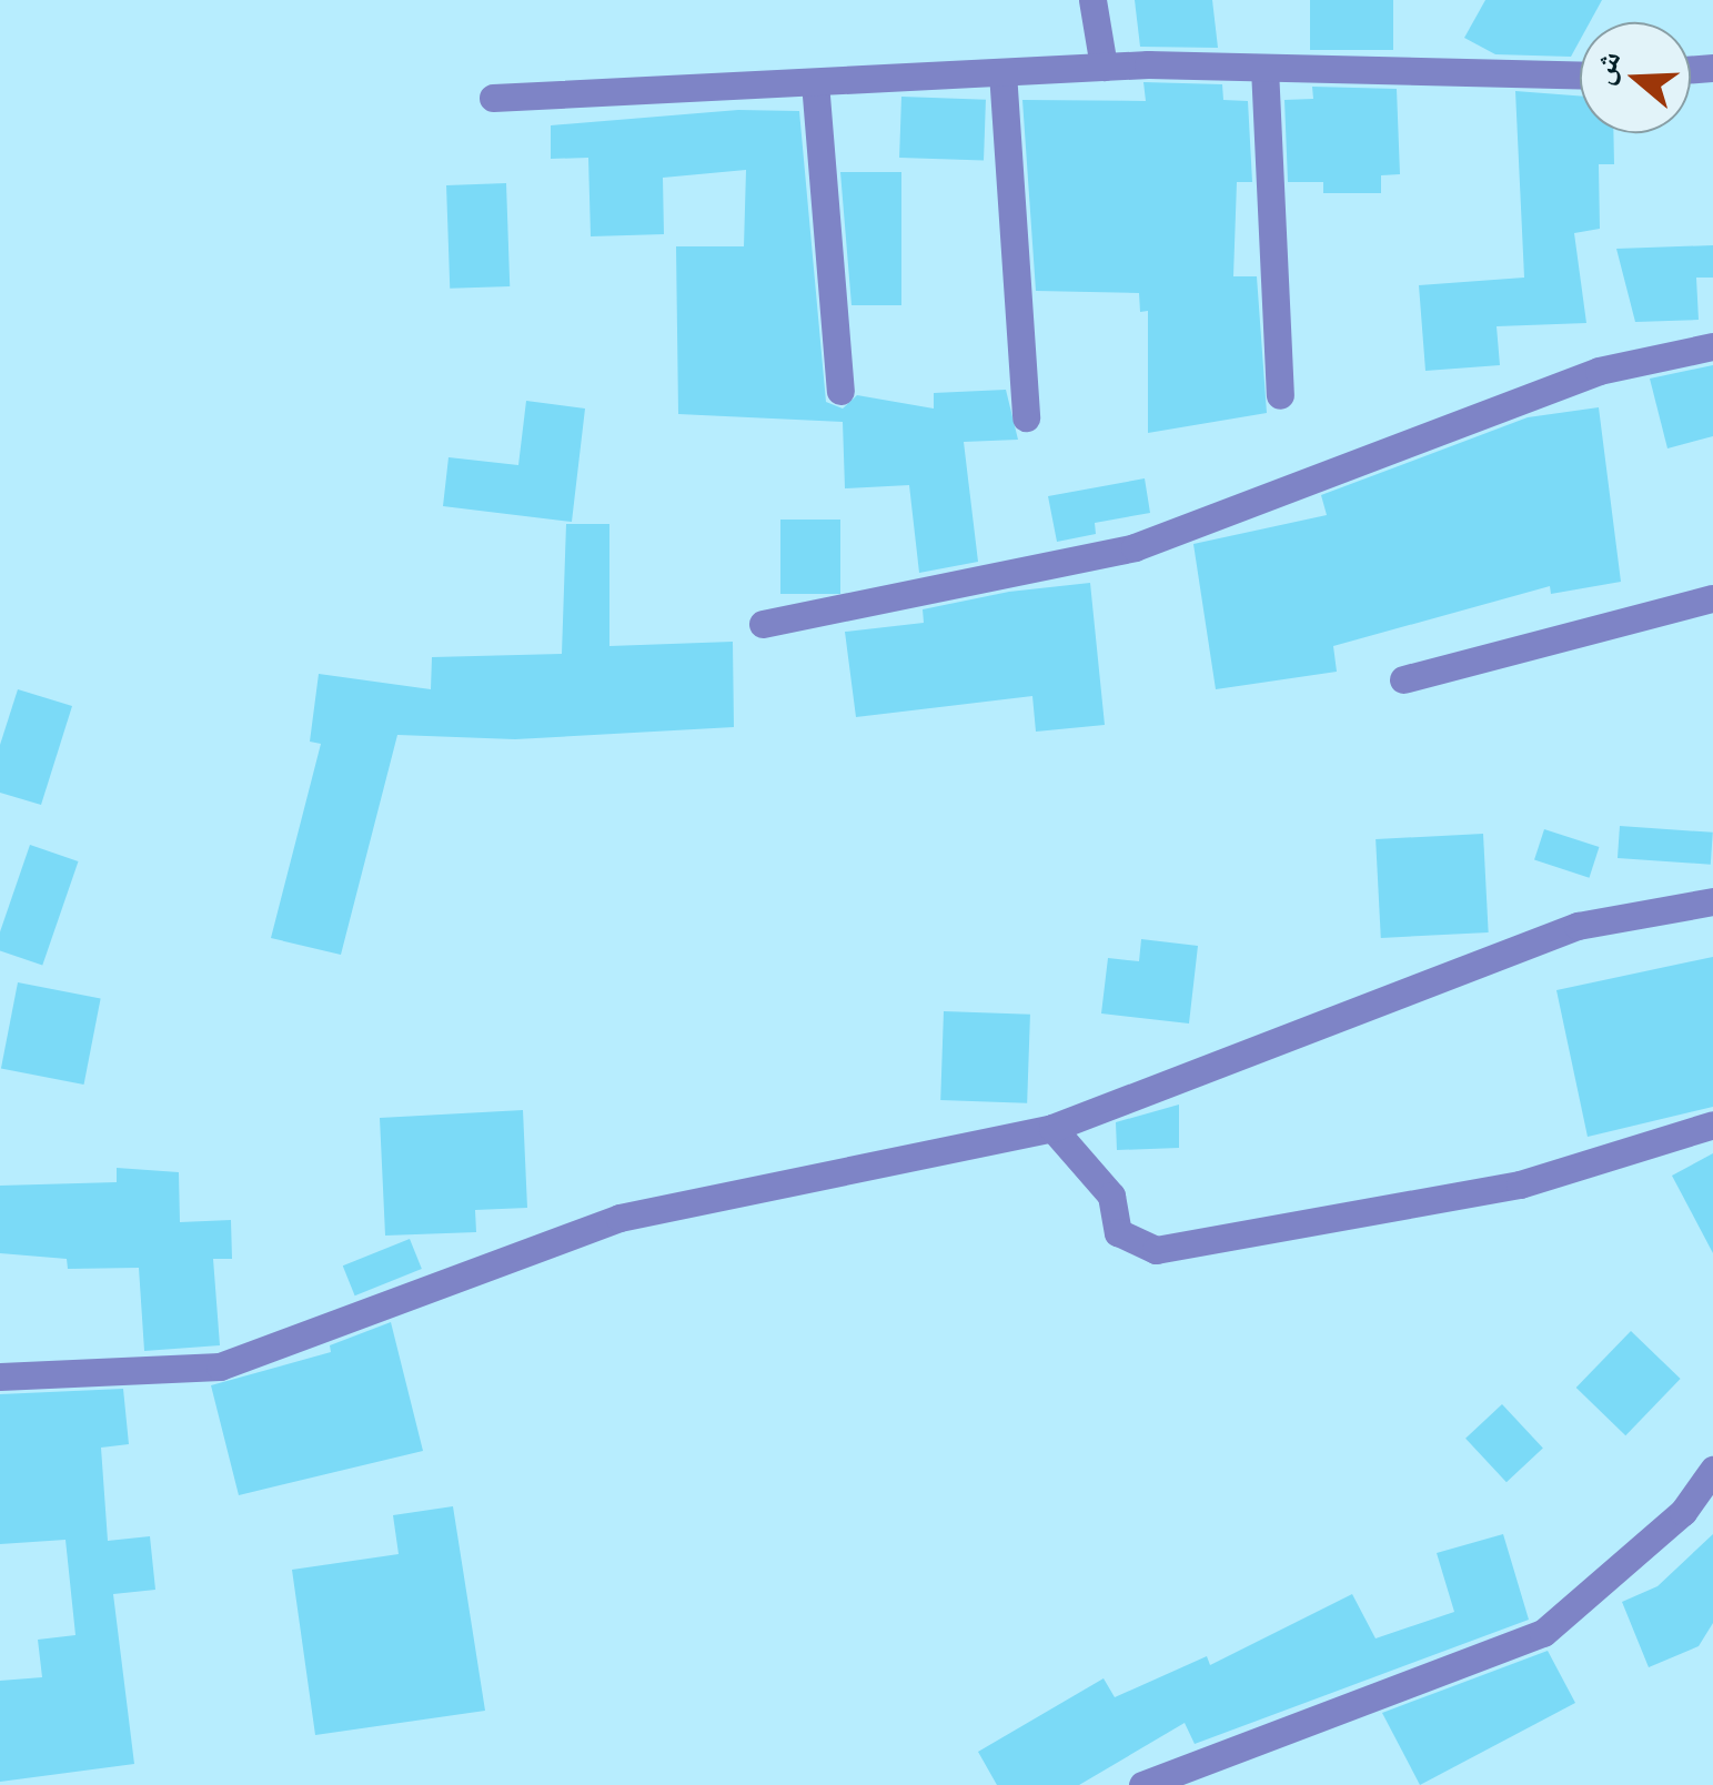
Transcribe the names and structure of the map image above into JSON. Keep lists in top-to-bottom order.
{
  "north": "left"
}
